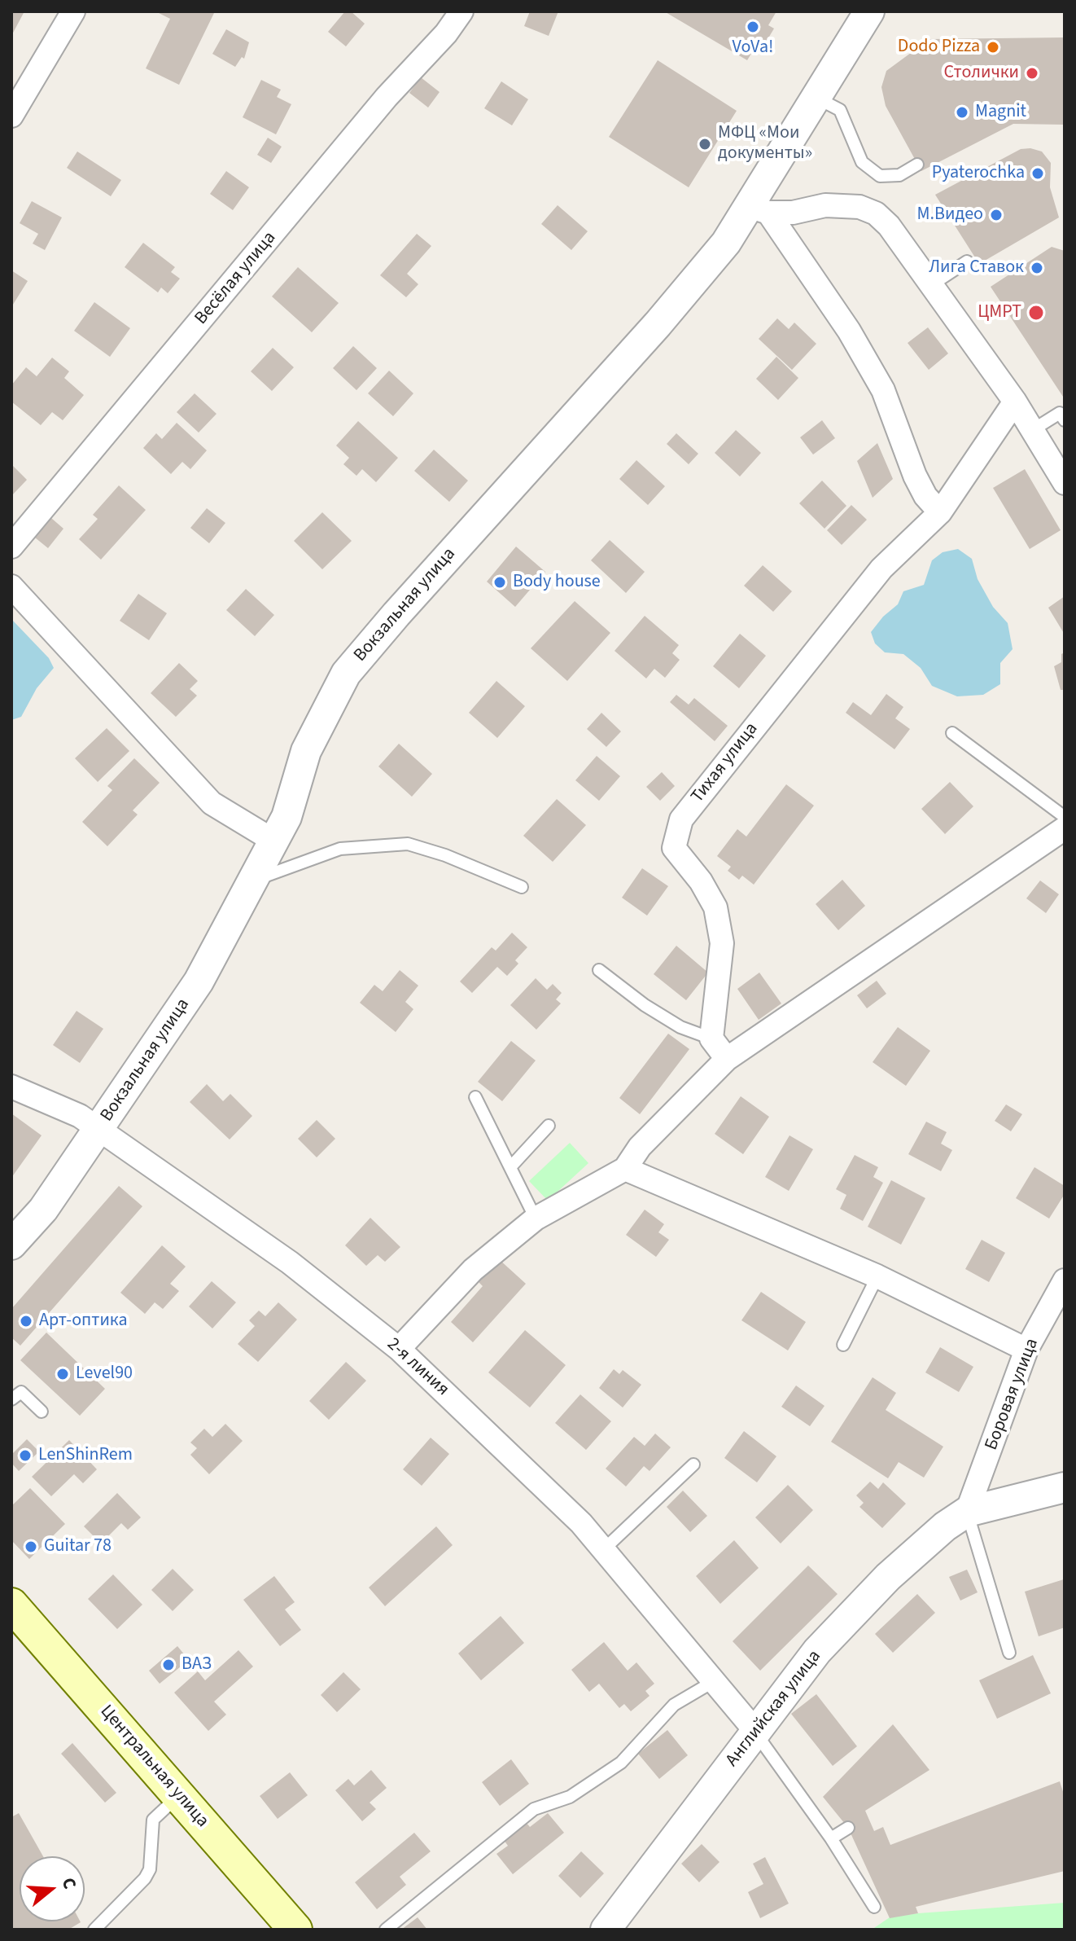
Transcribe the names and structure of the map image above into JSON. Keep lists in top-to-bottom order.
{
  "streets": {
    "main road": ["Центральная улица"],
    "street": [
      "Весёлая улица",
      "Вокзальная улица",
      "Тихая улица",
      "2-я линия",
      "Боровая улица",
      "Английская улица"
    ]
  },
  "crossings": [
    ["Вокзальная улица", "2-я линия"],
    ["2-я линия", "Английская улица"],
    ["Боровая улица", "Английская улица"]
  ],
  "places": [
    "VoVa!",
    "Dodo Pizza",
    "Столички",
    "Magnit",
    "МФЦ «Мои документы»",
    "Pyaterochka",
    "М.Видео",
    "Лига Ставок",
    "ЦМРТ",
    "Body house",
    "Арт-оптика",
    "Level90",
    "LenShinRem",
    "Guitar 78",
    "ВАЗ"
  ],
  "north": "right"
}
